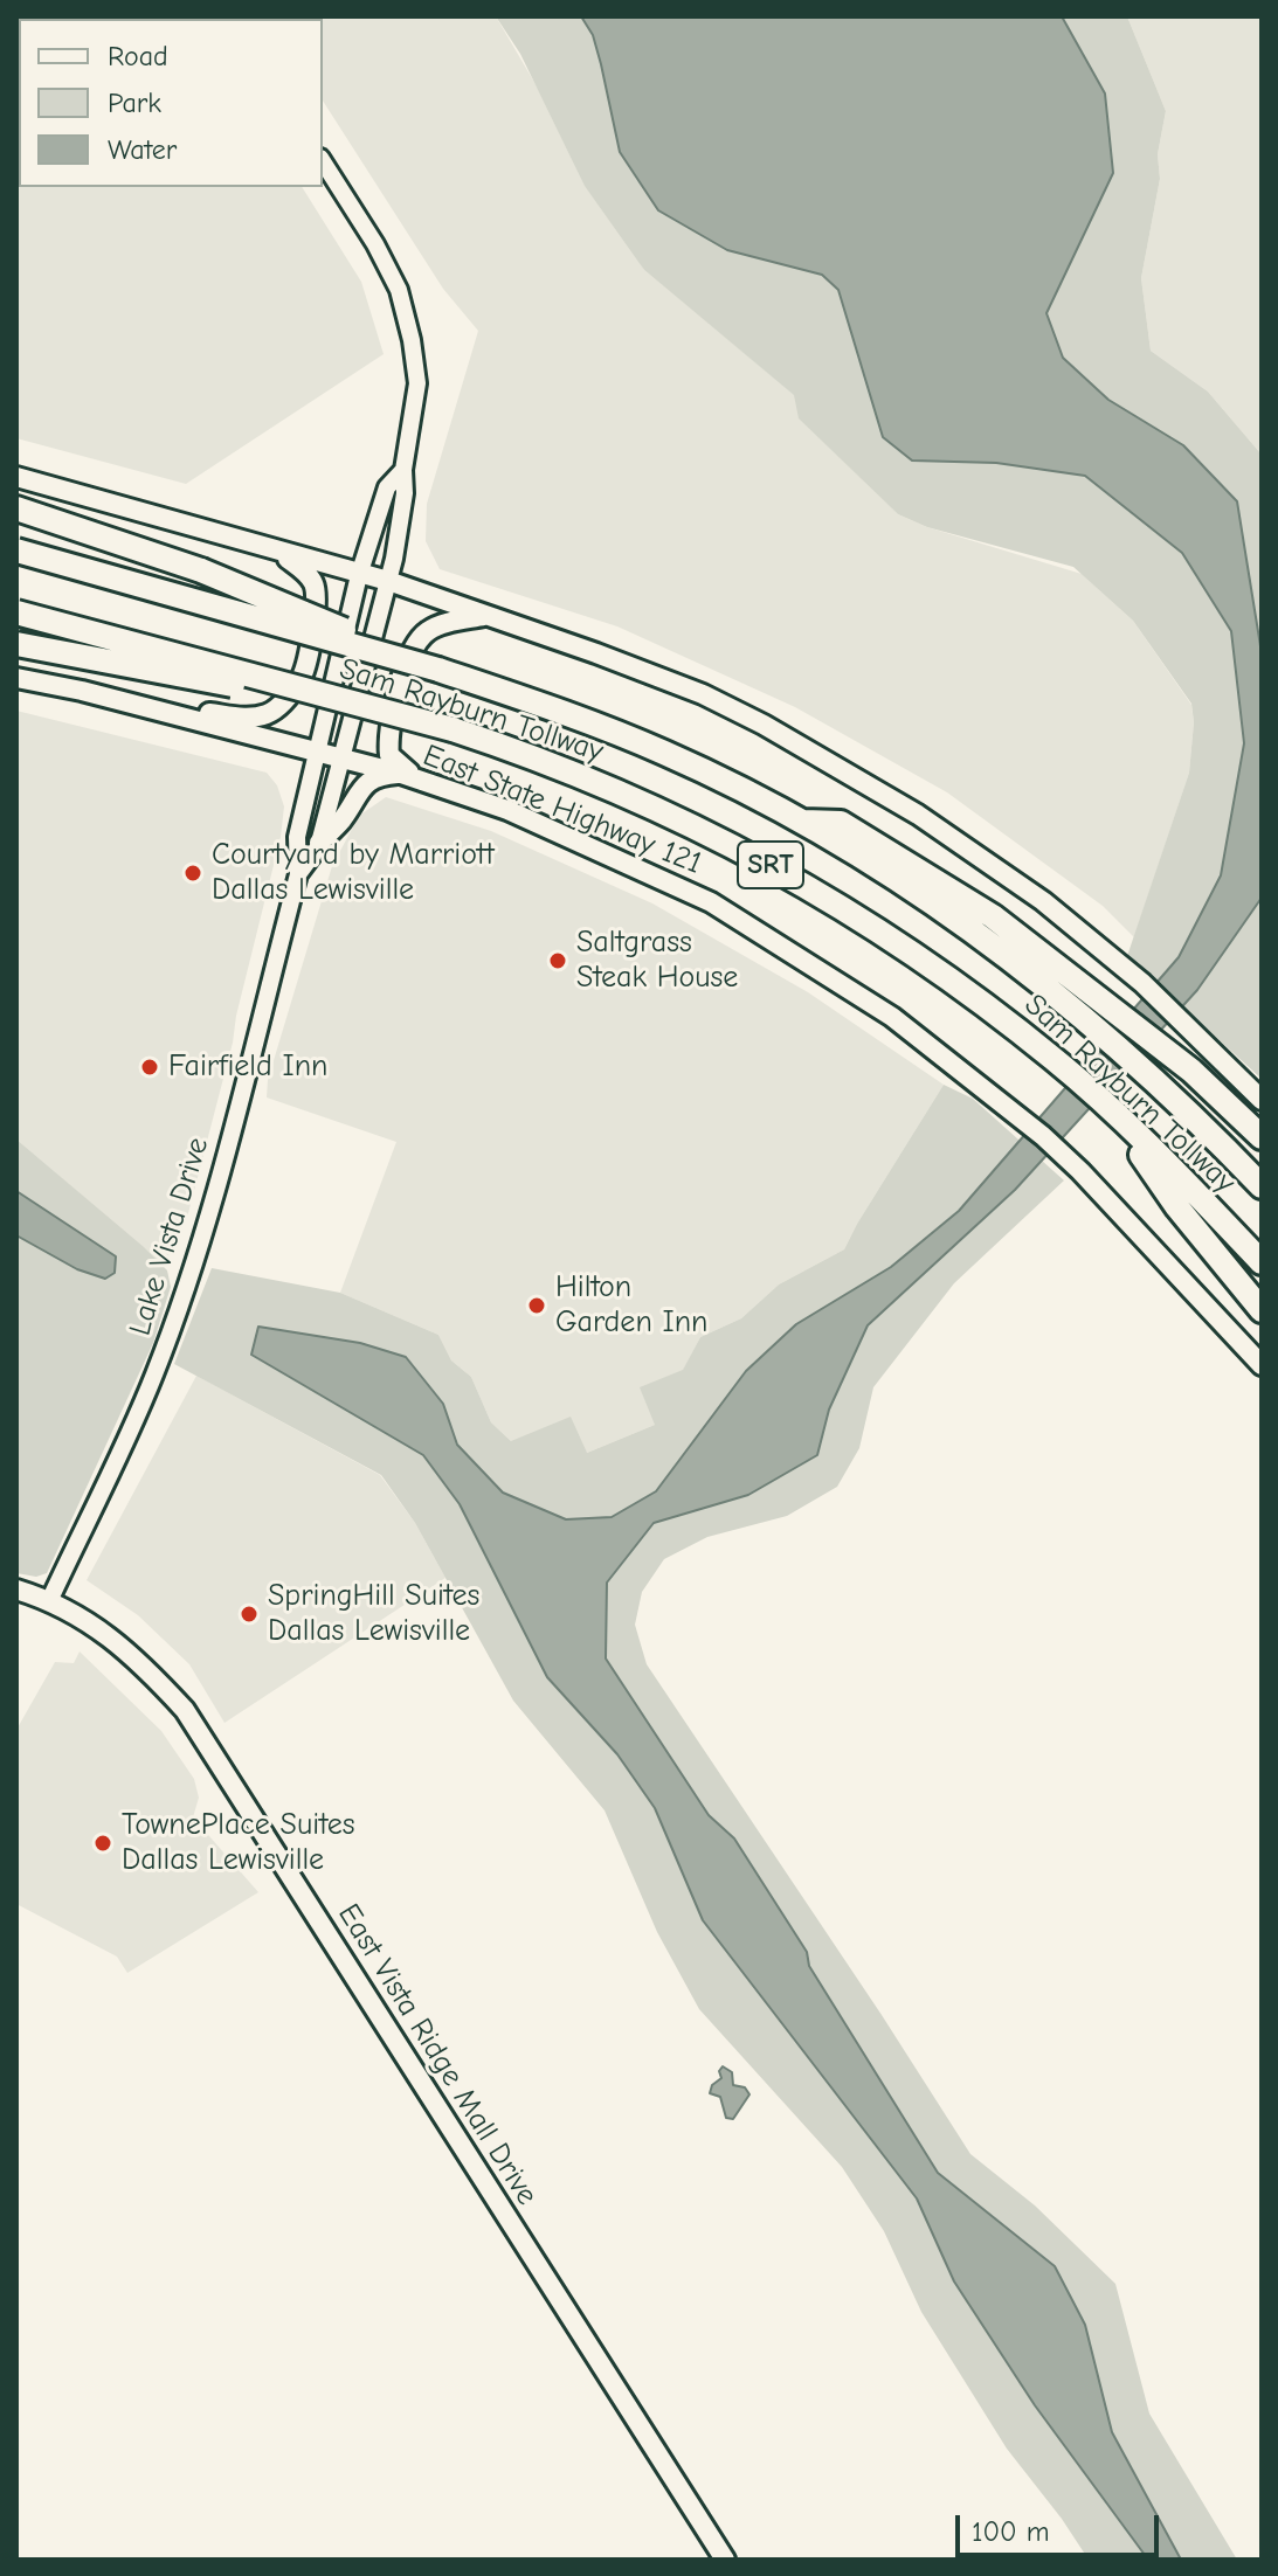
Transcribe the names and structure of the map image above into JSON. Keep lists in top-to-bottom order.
{
  "streets": {
    "highway": ["Sam Rayburn Tollway", "SRT"],
    "main road": ["East State Highway 121", "East Vista Ridge Mall Drive"],
    "street": ["Lake Vista Drive"]
  },
  "crossings": [
    ["East State Highway 121", "Lake Vista Drive"],
    ["Lake Vista Drive", "East Vista Ridge Mall Drive"]
  ],
  "places": [
    "Courtyard by Marriott Dallas Lewisville",
    "Saltgrass Steak House",
    "Fairfield Inn",
    "Hilton Garden Inn",
    "SpringHill Suites Dallas Lewisville",
    "TownePlace Suites Dallas Lewisville"
  ],
  "legend": ["Road", "Park", "Water"],
  "scale_bar": "100 m"
}
